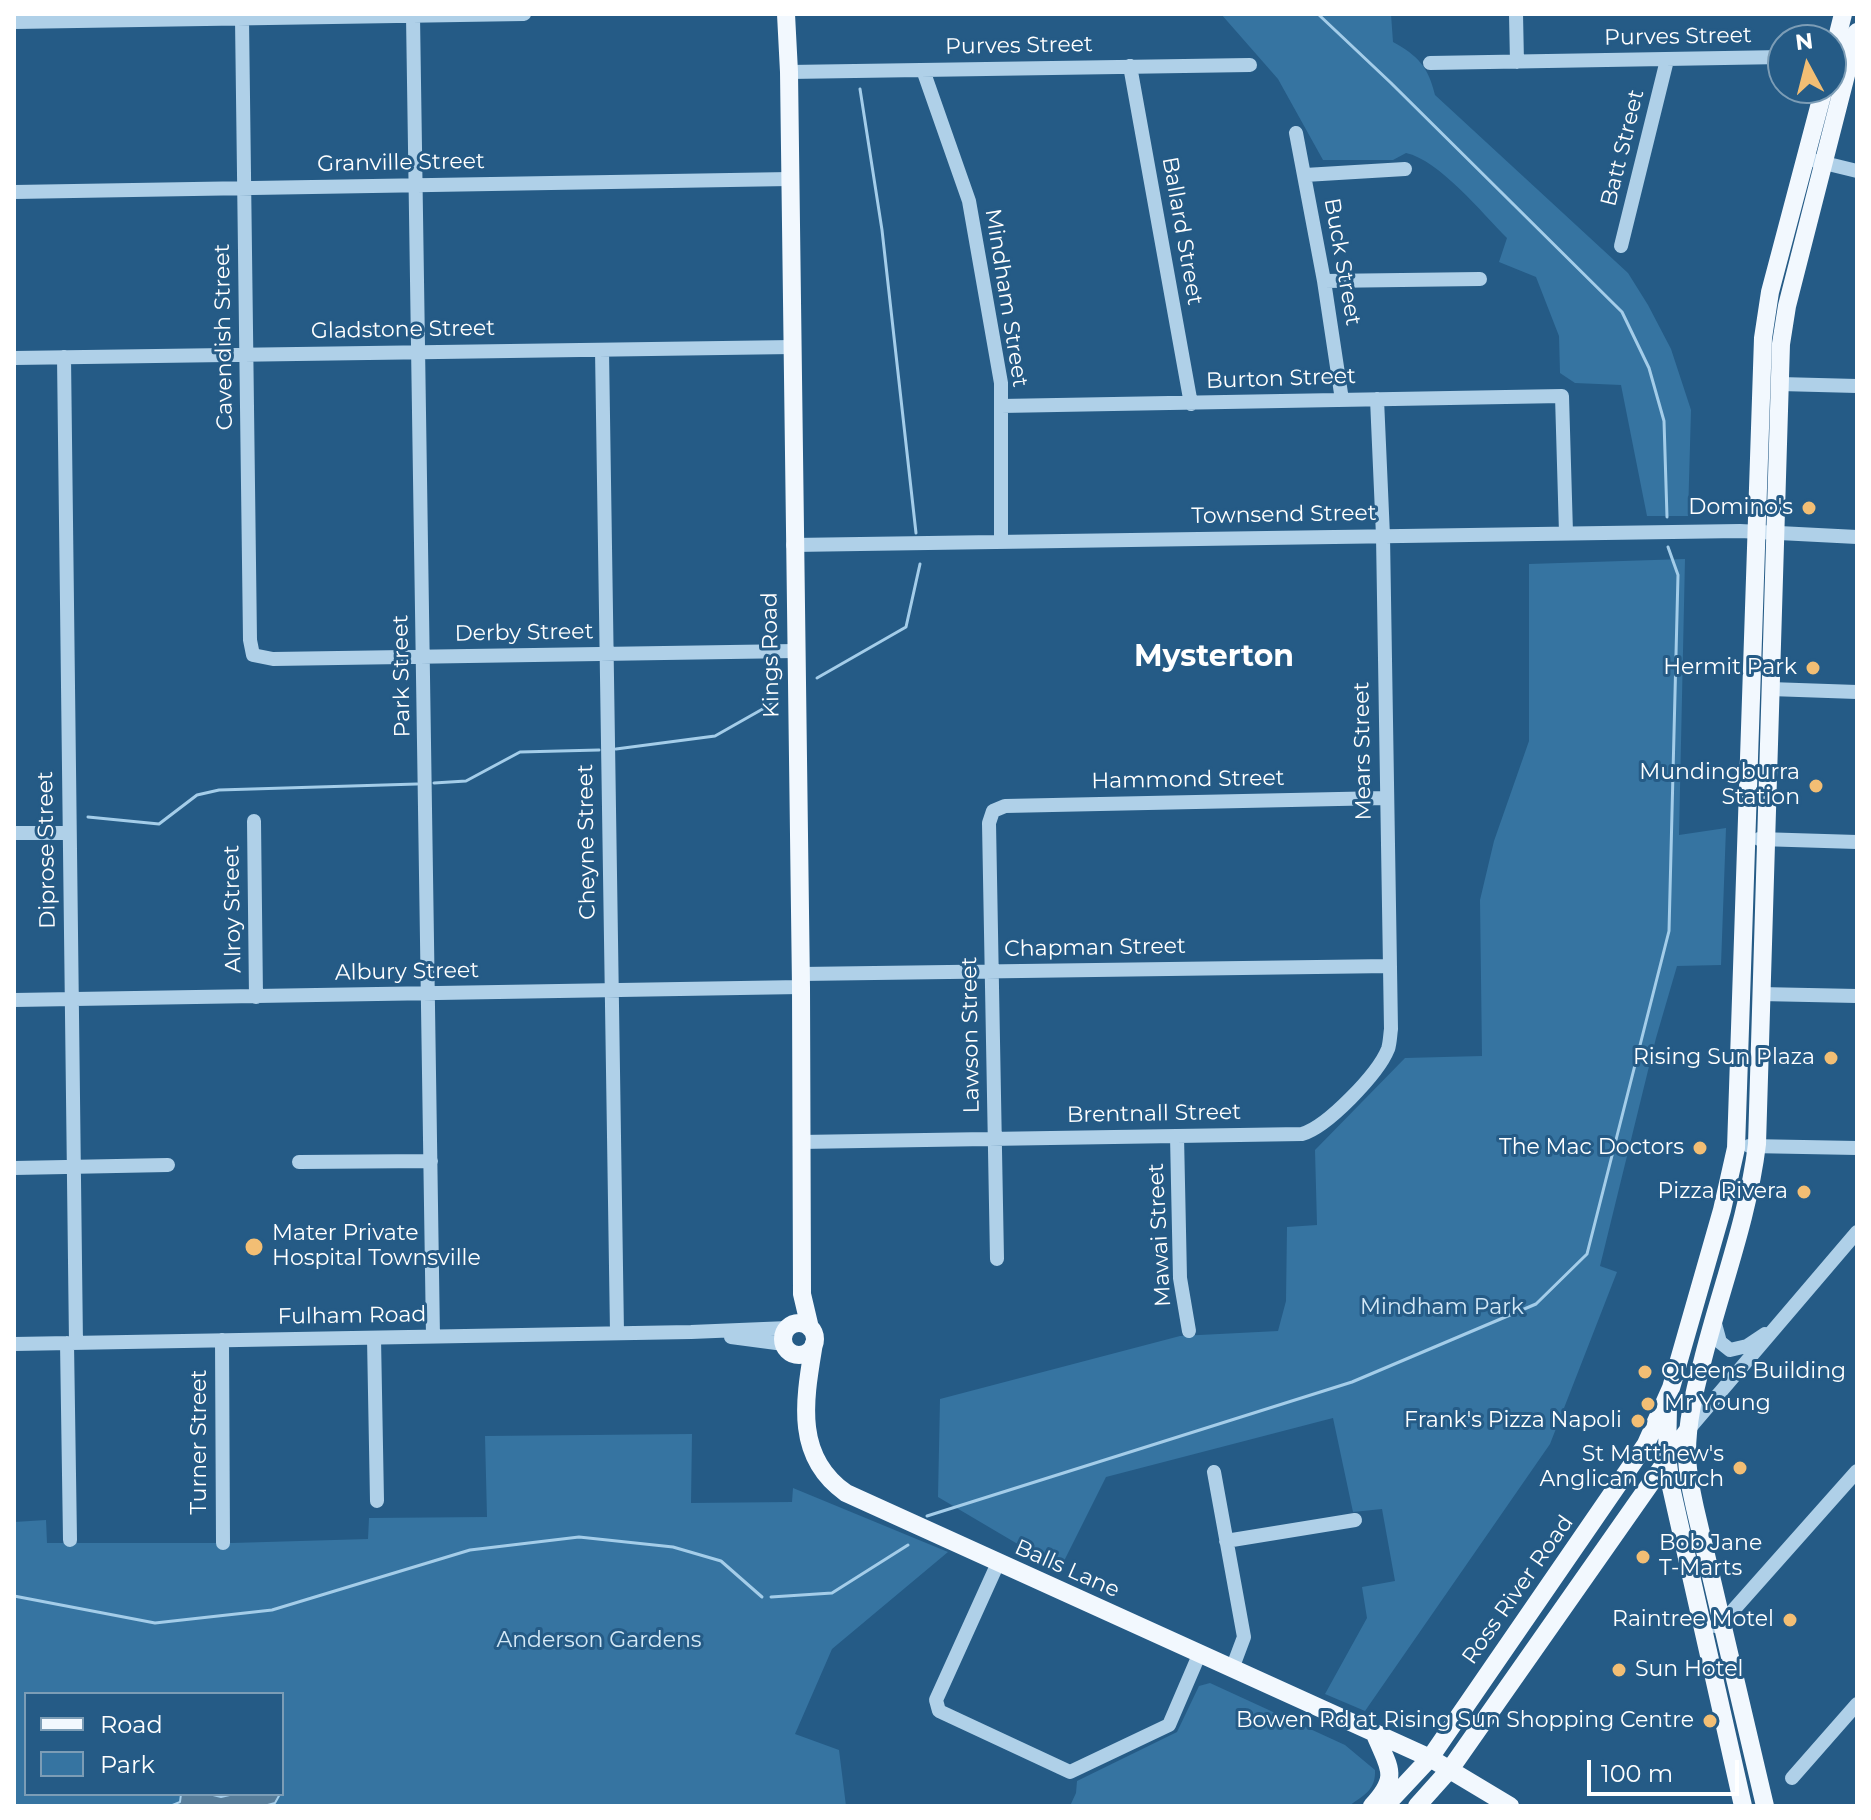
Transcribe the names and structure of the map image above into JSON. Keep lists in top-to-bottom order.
{
  "streets": {
    "main road": ["Kings Road", "Balls Lane", "Ross River Road"],
    "street": [
      "Purves Street",
      "Batt Street",
      "Granville Street",
      "Ballard Street",
      "Buck Street",
      "Mindham Street",
      "Gladstone Street",
      "Cavendish Street",
      "Burton Street",
      "Townsend Street",
      "Derby Street",
      "Park Street",
      "Mears Street",
      "Hammond Street",
      "Cheyne Street",
      "Diprose Street",
      "Alroy Street",
      "Chapman Street",
      "Albury Street",
      "Lawson Street",
      "Brentnall Street",
      "Mawai Street",
      "Fulham Road",
      "Turner Street"
    ]
  },
  "crossings": [
    ["Purves Street", "Batt Street"],
    ["Purves Street", "Ballard Street"],
    ["Purves Street", "Mindham Street"],
    ["Purves Street", "Kings Road"],
    ["Granville Street", "Cavendish Street"],
    ["Granville Street", "Kings Road"],
    ["Granville Street", "Park Street"],
    ["Ballard Street", "Burton Street"],
    ["Buck Street", "Burton Street"],
    ["Mindham Street", "Burton Street"],
    ["Mindham Street", "Townsend Street"],
    ["Gladstone Street", "Cavendish Street"],
    ["Gladstone Street", "Kings Road"],
    ["Gladstone Street", "Park Street"],
    ["Gladstone Street", "Cheyne Street"],
    ["Gladstone Street", "Diprose Street"],
    ["Cavendish Street", "Derby Street"],
    ["Burton Street", "Townsend Street"],
    ["Burton Street", "Mears Street"],
    ["Townsend Street", "Kings Road"],
    ["Townsend Street", "Mears Street"],
    ["Derby Street", "Kings Road"],
    ["Derby Street", "Park Street"],
    ["Derby Street", "Cheyne Street"],
    ["Kings Road", "Chapman Street"],
    ["Kings Road", "Albury Street"],
    ["Kings Road", "Brentnall Street"],
    ["Kings Road", "Fulham Road"],
    ["Kings Road", "Balls Lane"],
    ["Park Street", "Albury Street"],
    ["Park Street", "Fulham Road"],
    ["Mears Street", "Hammond Street"],
    ["Mears Street", "Chapman Street"],
    ["Mears Street", "Brentnall Street"],
    ["Hammond Street", "Lawson Street"],
    ["Cheyne Street", "Albury Street"],
    ["Cheyne Street", "Fulham Road"],
    ["Diprose Street", "Albury Street"],
    ["Diprose Street", "Fulham Road"],
    ["Alroy Street", "Albury Street"],
    ["Chapman Street", "Albury Street"],
    ["Chapman Street", "Lawson Street"],
    ["Chapman Street", "Brentnall Street"],
    ["Lawson Street", "Brentnall Street"],
    ["Brentnall Street", "Mawai Street"],
    ["Fulham Road", "Turner Street"],
    ["Fulham Road", "Balls Lane"],
    ["Balls Lane", "Ross River Road"]
  ],
  "districts": ["Mysterton"],
  "parks": ["Mindham Park", "Anderson Gardens"],
  "places": [
    "Domino's",
    "Hermit Park",
    "Mundingburra Station",
    "Rising Sun Plaza",
    "The Mac Doctors",
    "Pizza Rivera",
    "Mater Private Hospital Townsville",
    "Queens Building",
    "Mr Young",
    "Frank's Pizza Napoli",
    "St Matthew's Anglican Church",
    "Bob Jane T-Marts",
    "Raintree Motel",
    "Sun Hotel",
    "Bowen Rd at Rising Sun Shopping Centre"
  ],
  "legend": ["Road", "Park"],
  "scale_bar": "100 m",
  "north": "top"
}
